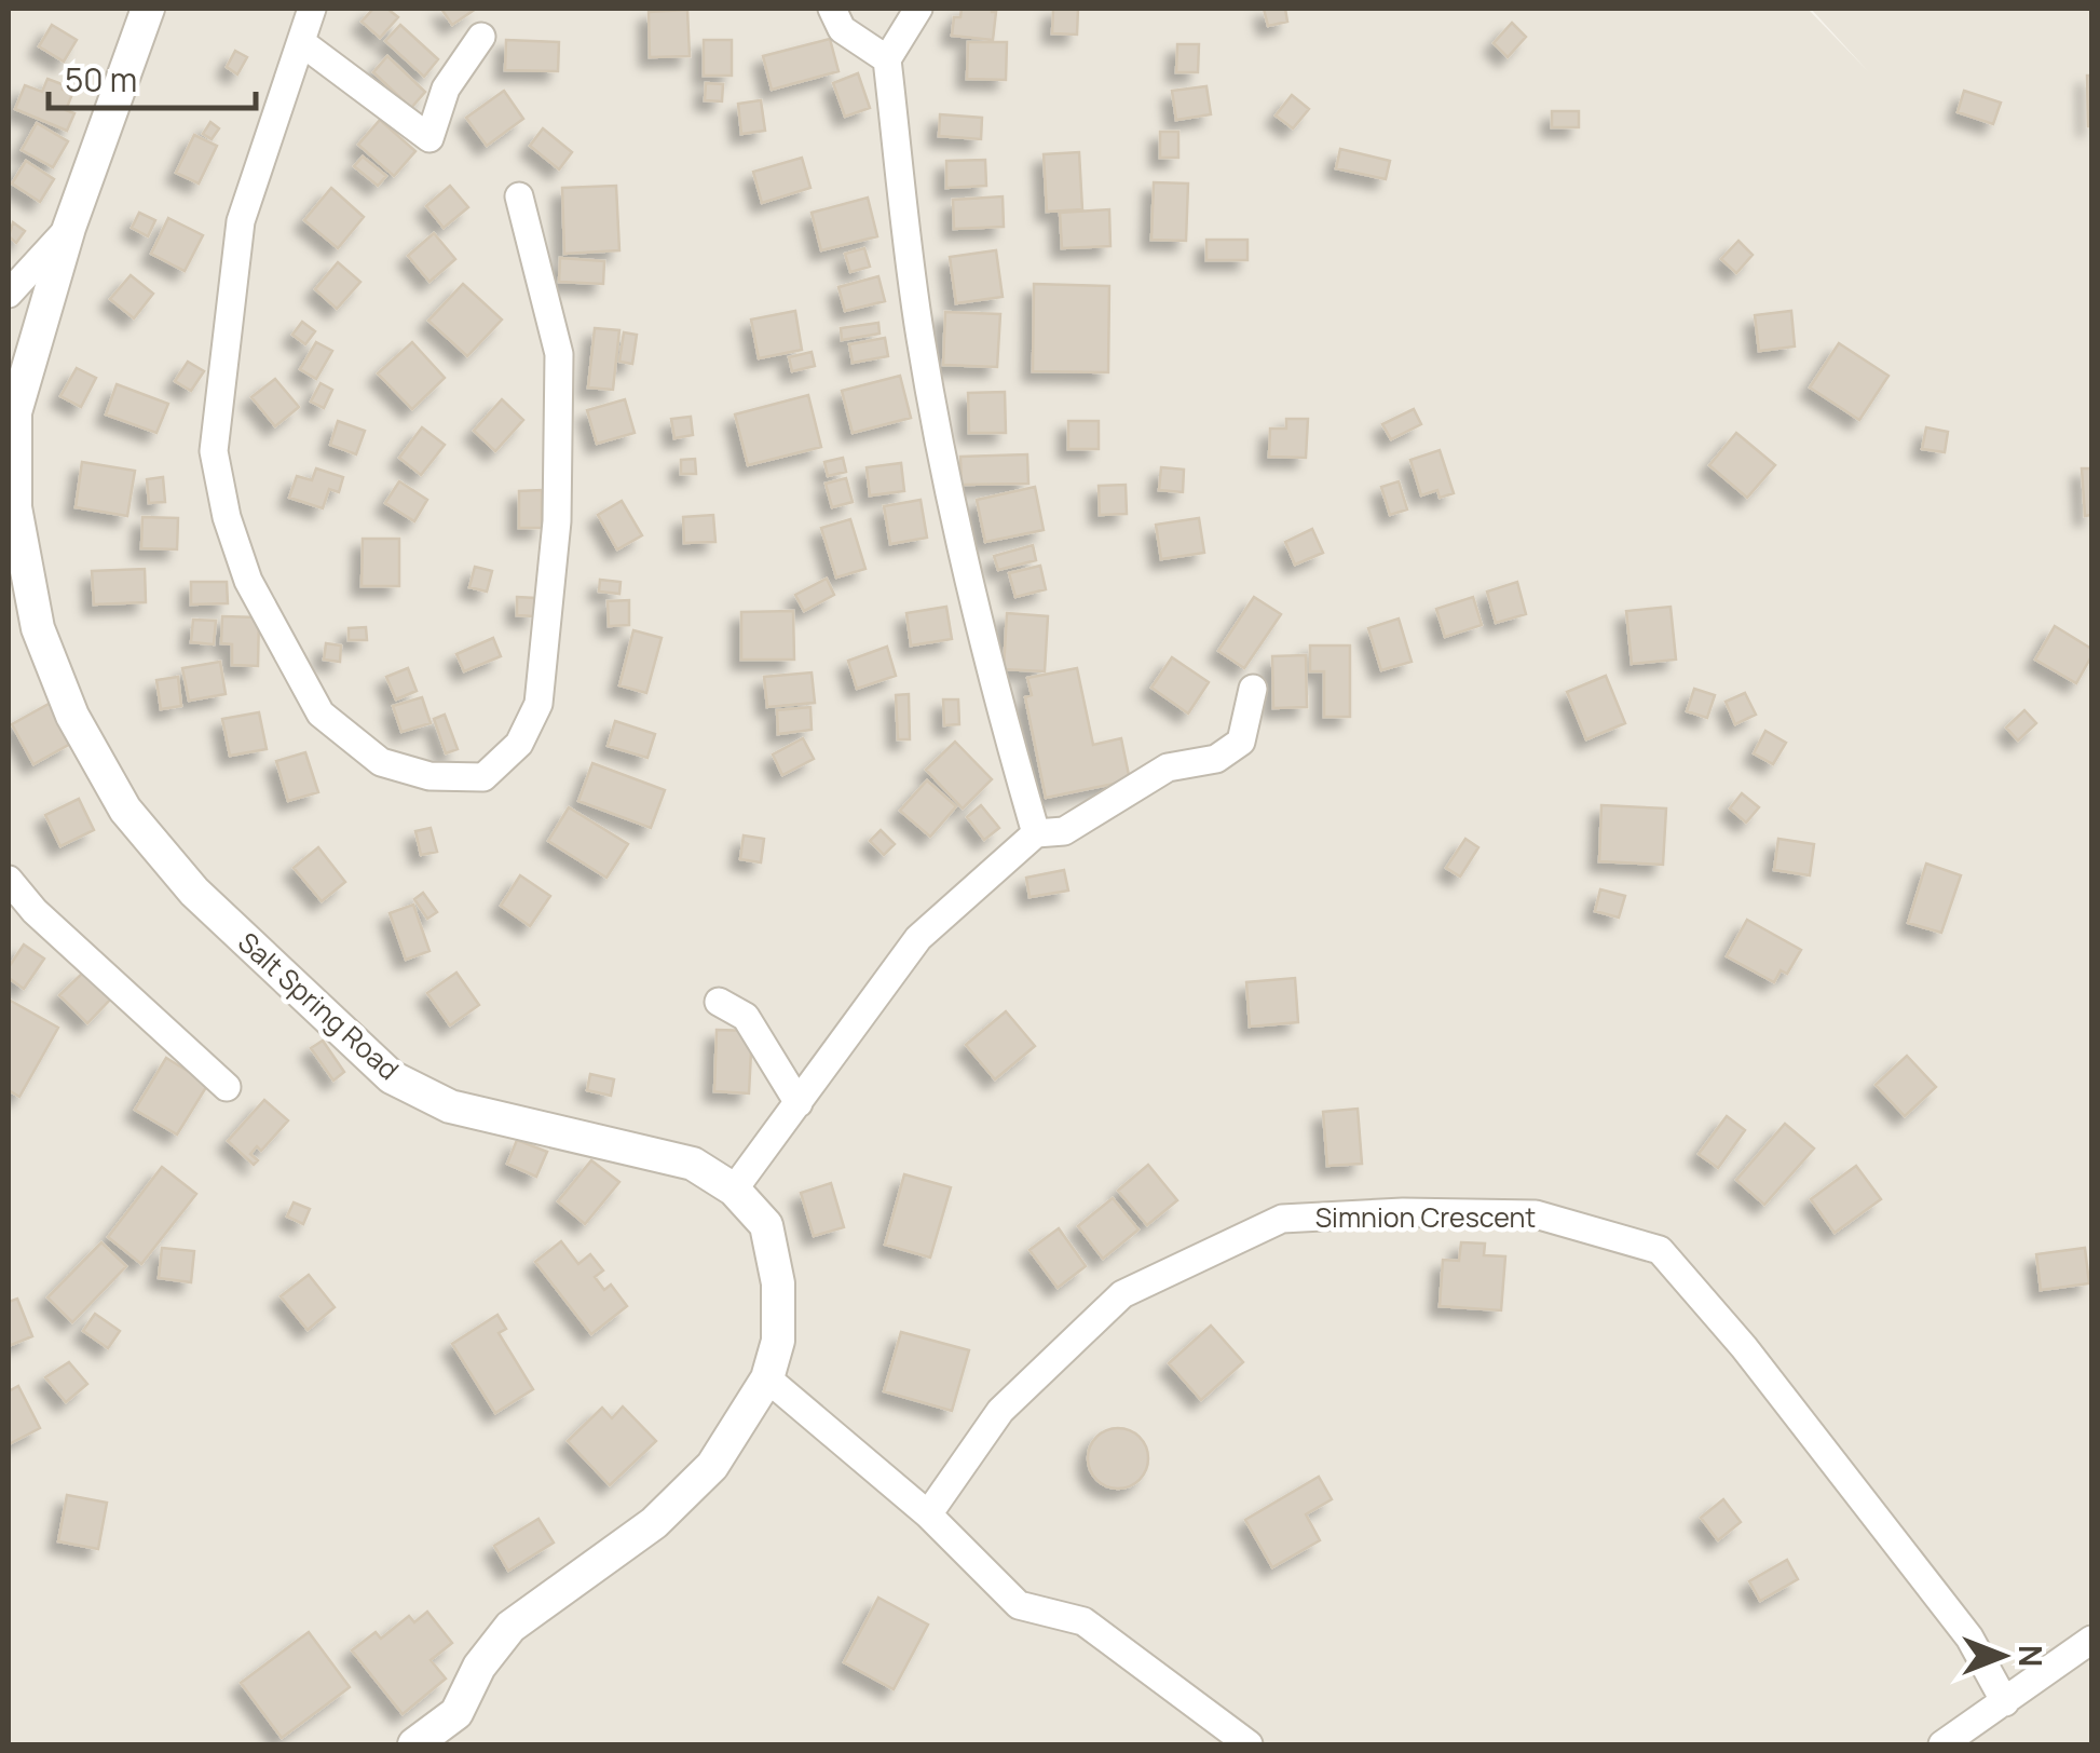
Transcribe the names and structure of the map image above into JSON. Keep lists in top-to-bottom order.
{
  "streets": {
    "street": ["Salt Spring Road", "Simnion Crescent"]
  },
  "scale_bar": "50 m",
  "north": "right"
}
